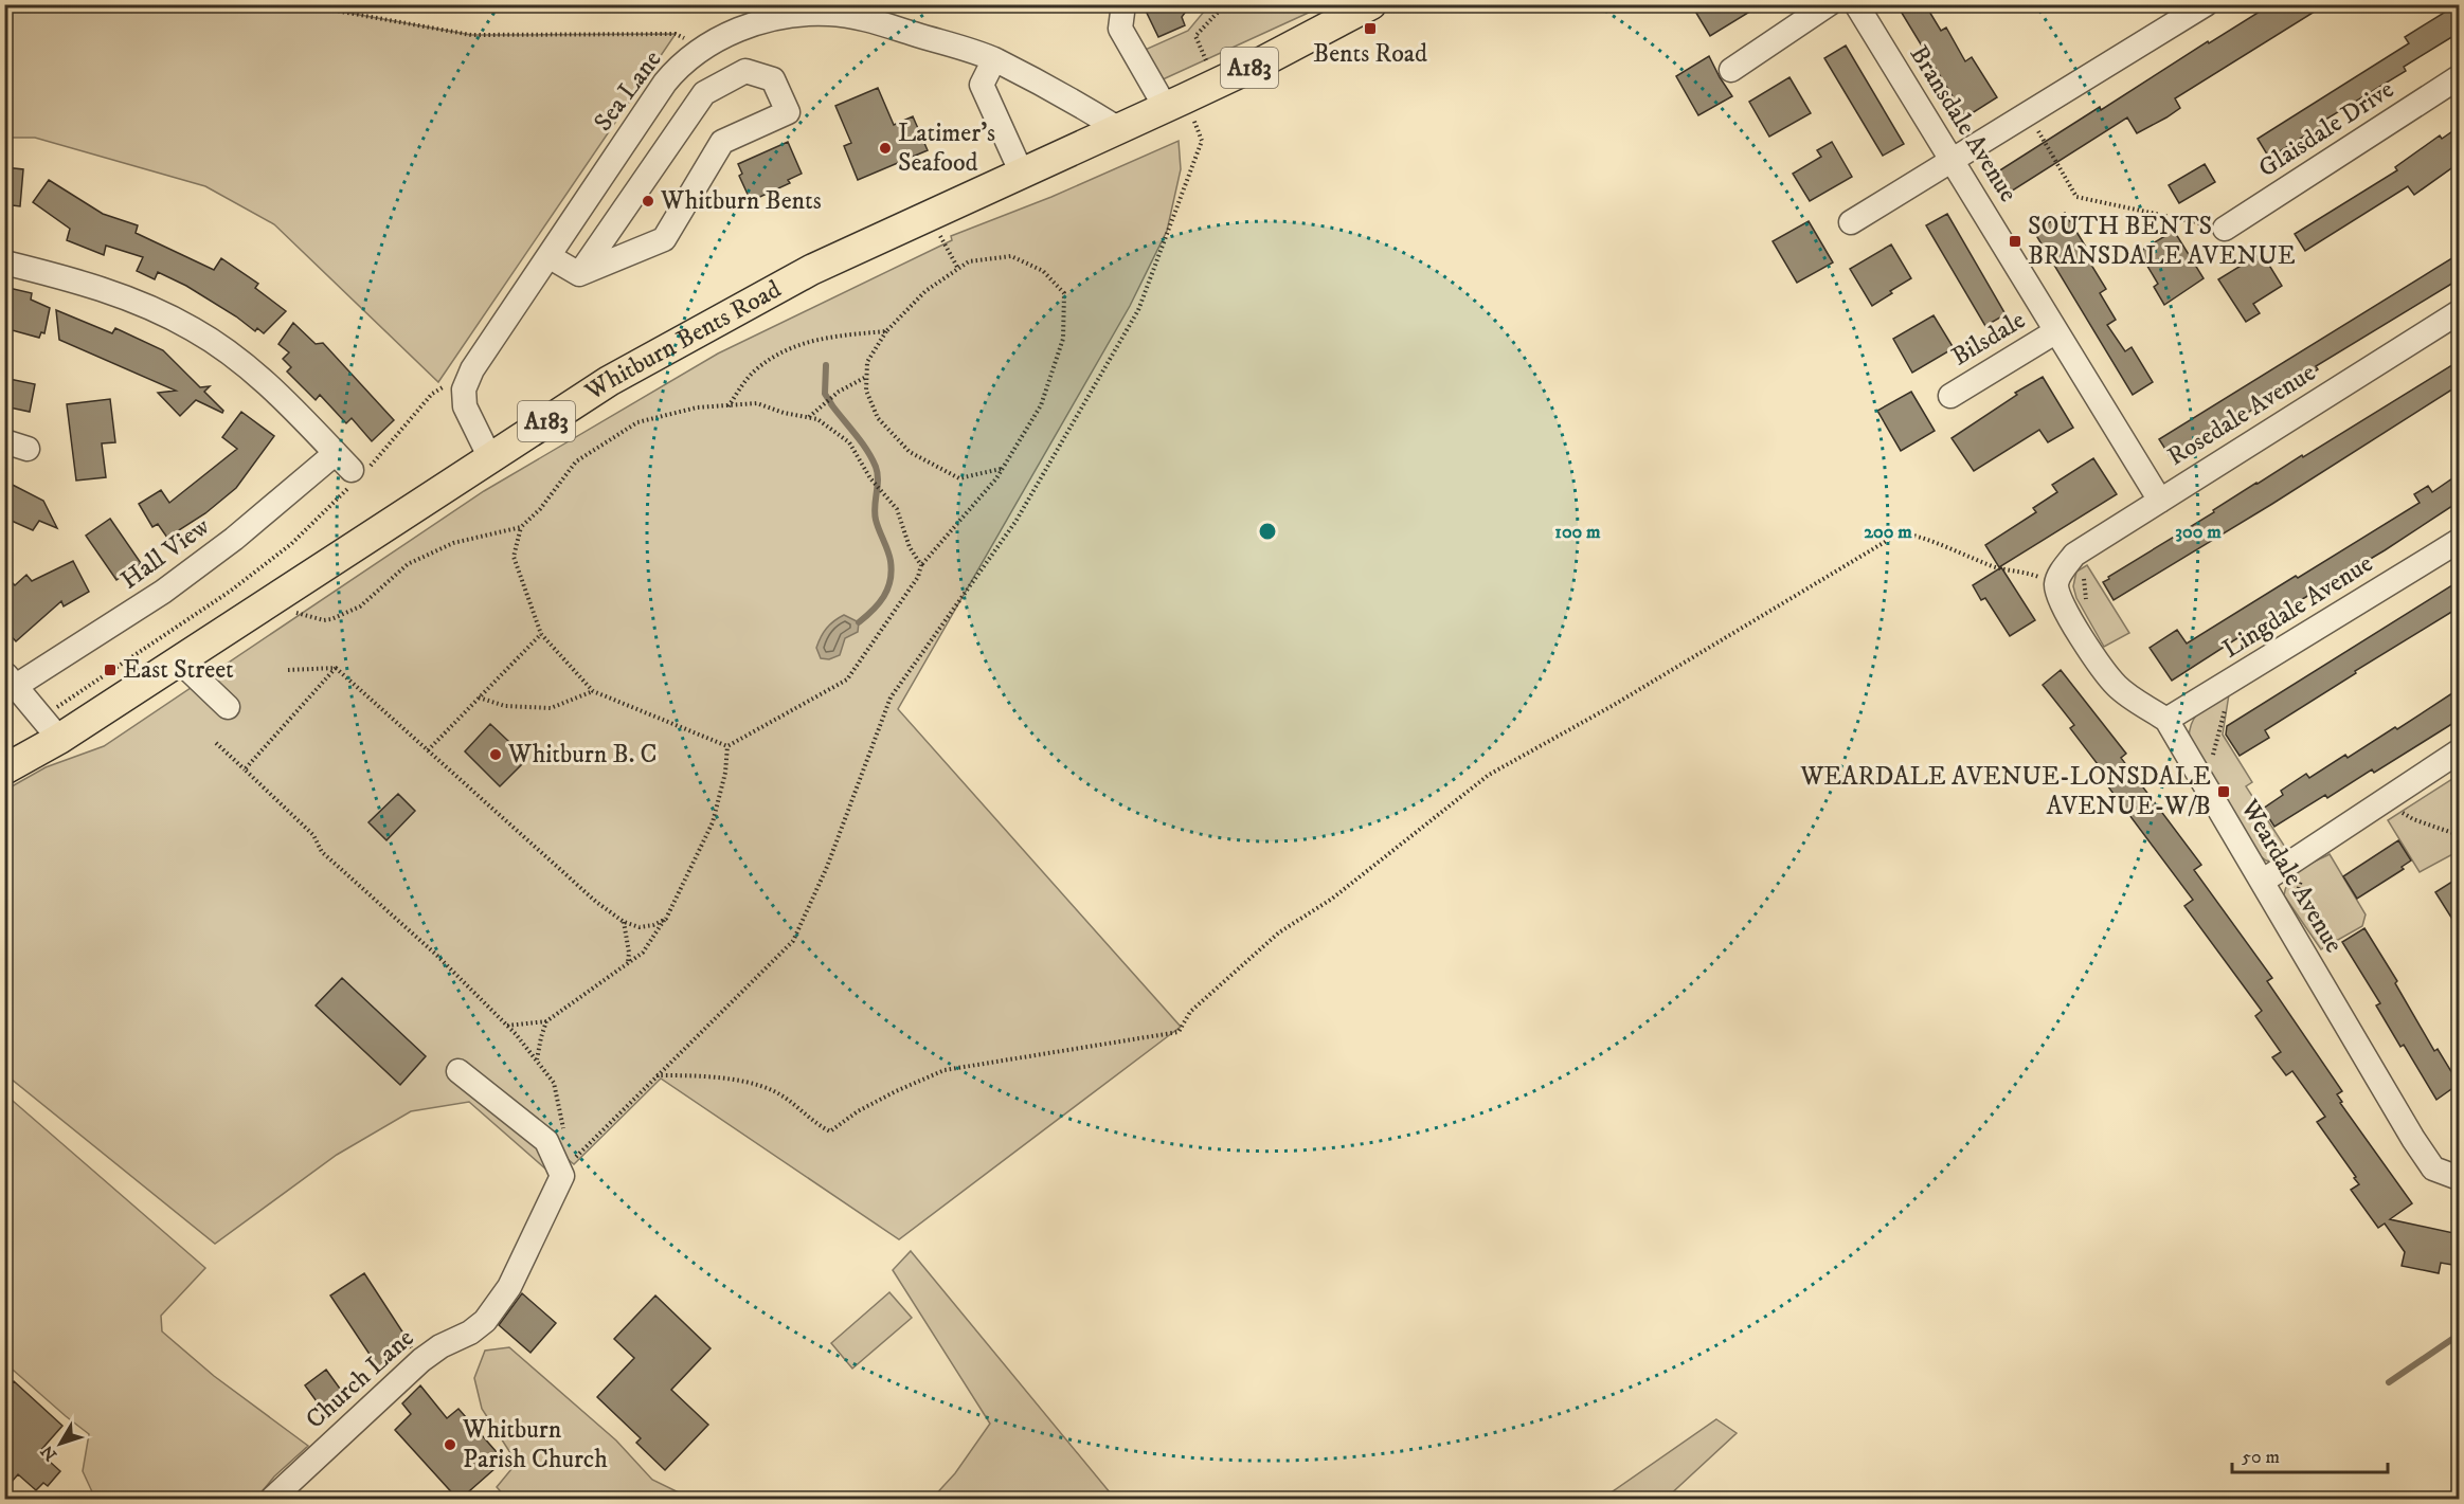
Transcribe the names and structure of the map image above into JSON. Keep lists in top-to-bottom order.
{
  "streets": {
    "main road": ["A183", "Whitburn Bents Road"],
    "street": [
      "Sea Lane",
      "Bransdale Avenue",
      "Glaisdale Drive",
      "Bilsdale",
      "Rosedale Avenue",
      "Hall View",
      "Lingdale Avenue",
      "Weardale Avenue",
      "Church Lane"
    ]
  },
  "crossings": [
    ["Sea Lane", "Whitburn Bents Road"],
    ["Bransdale Avenue", "Bilsdale"],
    ["Bransdale Avenue", "Rosedale Avenue"],
    ["Rosedale Avenue", "Weardale Avenue"],
    ["Lingdale Avenue", "Weardale Avenue"]
  ],
  "places": {
    "transit": [
      "Bents Road",
      "SOUTH BENTS BRANSDALE AVENUE",
      "East Street",
      "WEARDALE AVENUE-LONSDALE AVENUE-W/B"
    ],
    "other": [
      "Latimer's Seafood",
      "Whitburn Bents",
      "Whitburn B. C",
      "Whitburn Parish Church"
    ]
  },
  "scale_bar": "50 m",
  "north": "bottom left",
  "rings": ["100 m", "200 m", "300 m"]
}
